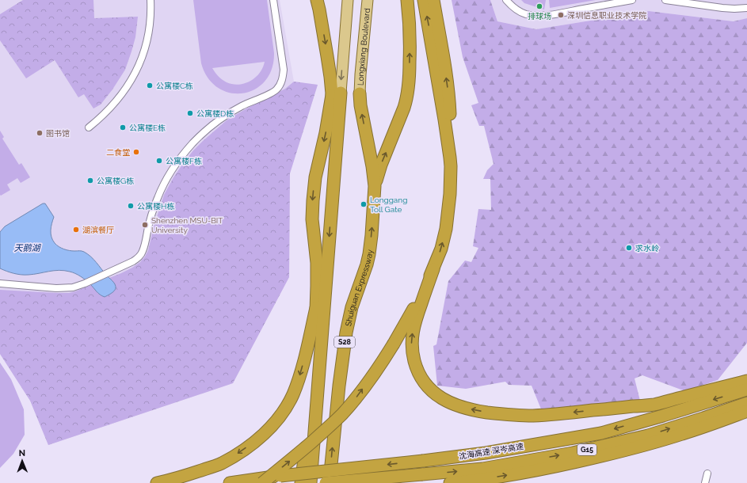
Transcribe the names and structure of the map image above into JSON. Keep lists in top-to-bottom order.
{
  "streets": {
    "highway": [
      "Shuiguan Expressway",
      "S28",
      "G15",
      "沈海高速 深岑高速"
    ],
    "main road": ["Longxiang Boulevard"]
  },
  "crossings": [
    ["Longxiang Boulevard", "Shuiguan Expressway"]
  ],
  "water": ["天鹅湖"],
  "places": [
    "排球场",
    "深圳信息职业技术学院",
    "公寓楼C栋",
    "公寓楼D栋",
    "公寓楼E栋",
    "图书馆",
    "二食堂",
    "公寓楼F栋",
    "公寓楼G栋",
    "Longgang Toll Gate",
    "公寓楼H栋",
    "Shenzhen MSU-BIT University",
    "湖滨餐厅",
    "求水岭"
  ],
  "north": "top"
}
